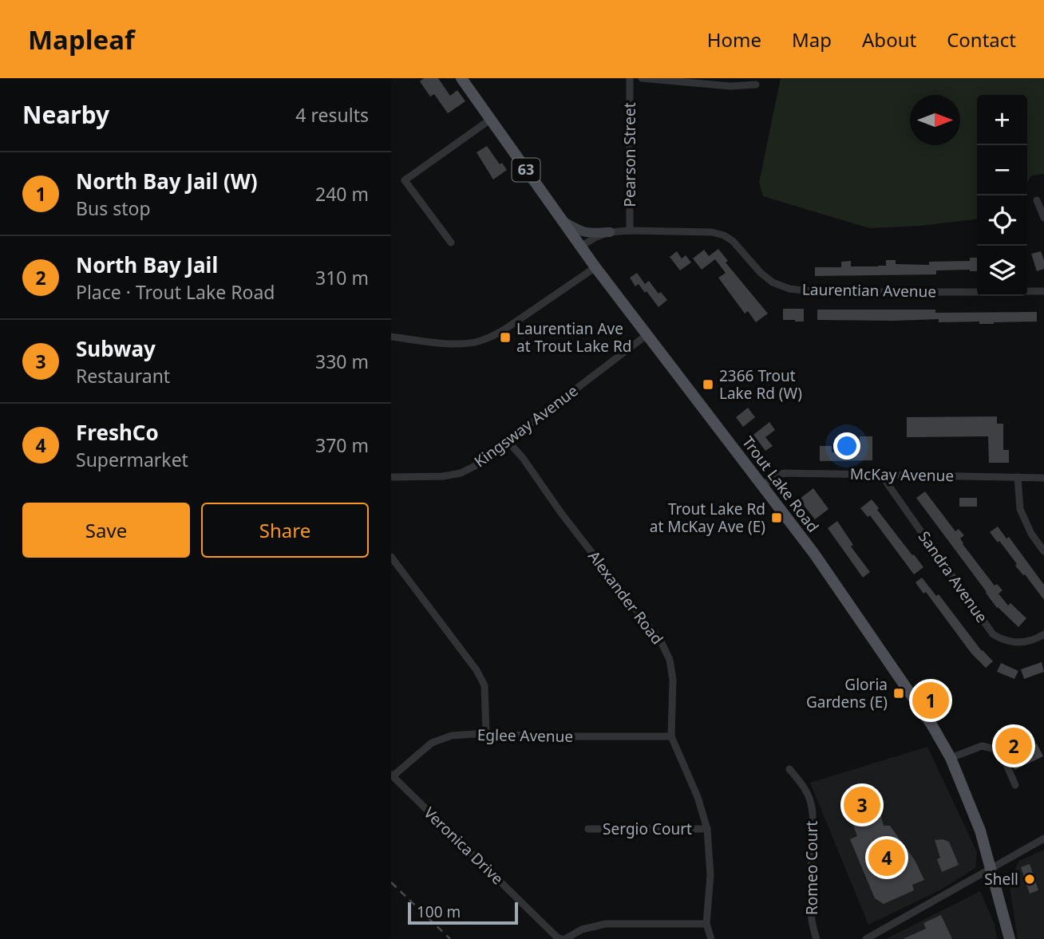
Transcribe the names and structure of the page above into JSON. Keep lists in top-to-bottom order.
{
  "streets": {
    "main road": ["63", "Trout Lake Road"],
    "street": [
      "Pearson Street",
      "Laurentian Avenue",
      "Kingsway Avenue",
      "McKay Avenue",
      "Sandra Avenue",
      "Alexander Road",
      "Eglee Avenue",
      "Sergio Court",
      "Veronica Drive",
      "Romeo Court"
    ]
  },
  "crossings": [
    ["Pearson Street", "Laurentian Avenue"],
    ["Laurentian Avenue", "Trout Lake Road"],
    ["Kingsway Avenue", "Trout Lake Road"],
    ["Kingsway Avenue", "Alexander Road"],
    ["McKay Avenue", "Trout Lake Road"],
    ["McKay Avenue", "Sandra Avenue"],
    ["Alexander Road", "Eglee Avenue"],
    ["Alexander Road", "Sergio Court"],
    ["Alexander Road", "Veronica Drive"],
    ["Eglee Avenue", "Veronica Drive"]
  ],
  "places": {
    "transit": [
      "Laurentian Ave at Trout Lake Rd",
      "2366 Trout Lake Rd (W)",
      "Trout Lake Rd at McKay Ave (E)",
      "Gloria Gardens (E)"
    ],
    "other": ["Shell"]
  },
  "scale_bar": "100 m",
  "north": "right",
  "page": {
    "header": "Mapleaf",
    "nav": [
      "Home",
      "Map",
      "About",
      "Contact"
    ],
    "heading": ["Nearby", "4 results"],
    "map_buttons": ["+", "−"],
    "list": [
      {
        "mark": "1",
        "name": "North Bay Jail (W)",
        "note": "Bus stop",
        "value": "240 m"
      },
      {
        "mark": "2",
        "name": "North Bay Jail",
        "note": "Place · Trout Lake Road",
        "value": "310 m"
      },
      {
        "mark": "3",
        "name": "Subway",
        "note": "Restaurant",
        "value": "330 m"
      },
      {
        "mark": "4",
        "name": "FreshCo",
        "note": "Supermarket",
        "value": "370 m"
      }
    ],
    "buttons": ["Save", "Share"],
    "pins": [
      "1",
      "2",
      "3",
      "4"
    ],
    "scale": "100 m"
  }
}
